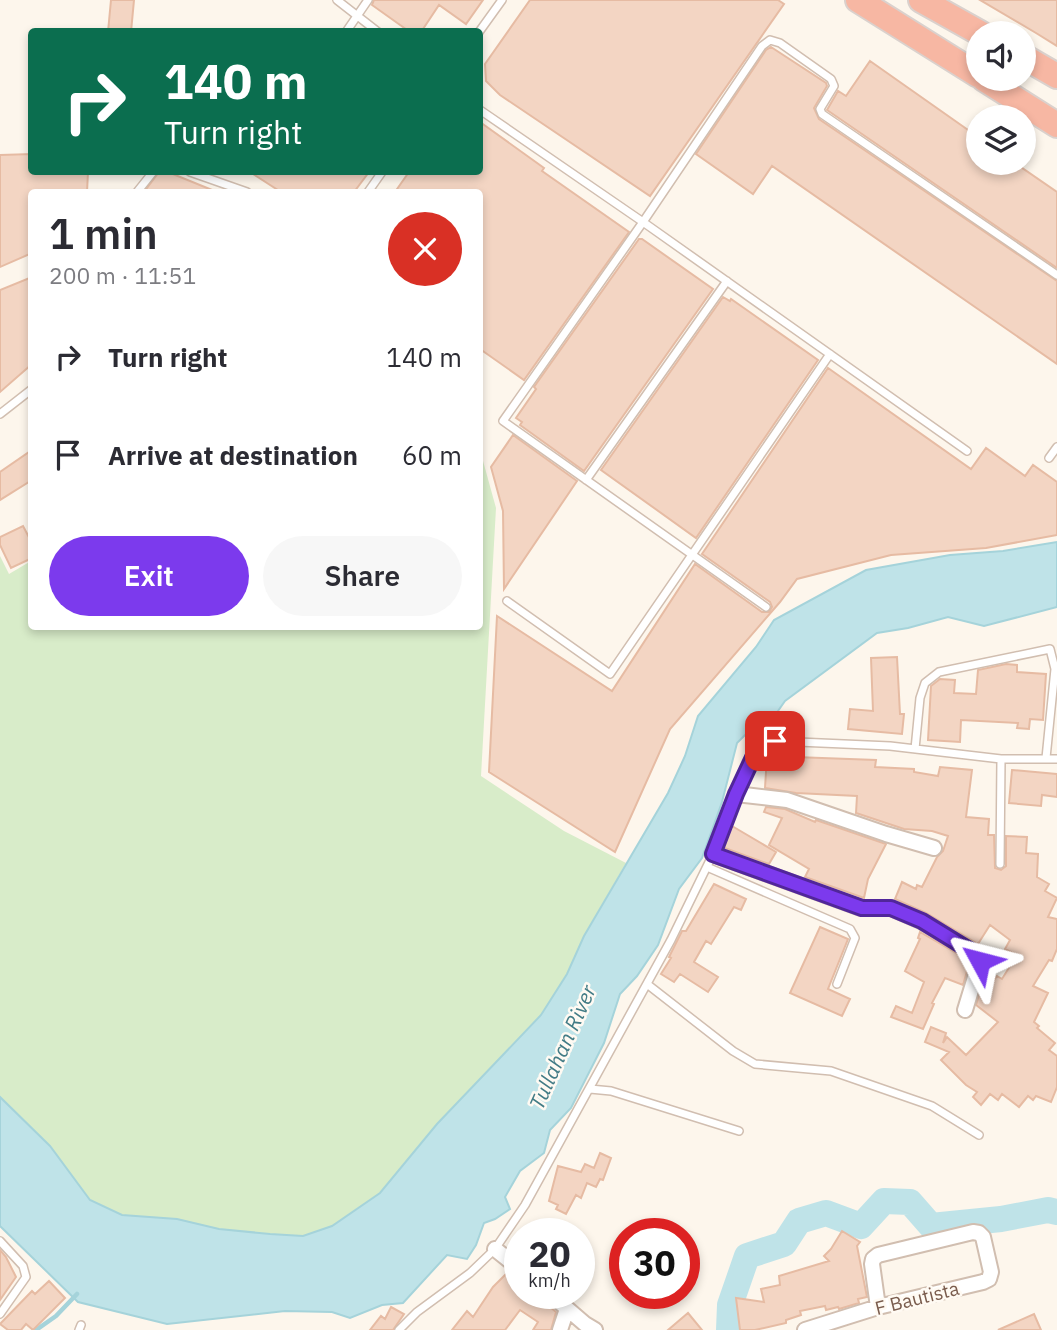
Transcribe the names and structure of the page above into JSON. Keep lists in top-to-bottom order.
{
  "streets": {
    "street": ["F Bautista"]
  },
  "water": ["Tullahan River"],
  "page": {
    "turn": ["140 m", "Turn right"],
    "heading": ["1 min", "200 m · 11:51"],
    "list": [
      {
        "name": "Turn right",
        "value": "140 m"
      },
      {
        "name": "Arrive at destination",
        "value": "60 m"
      }
    ],
    "buttons": ["Exit", "Share"],
    "speed": "20 km/h",
    "limit": "30"
  }
}
